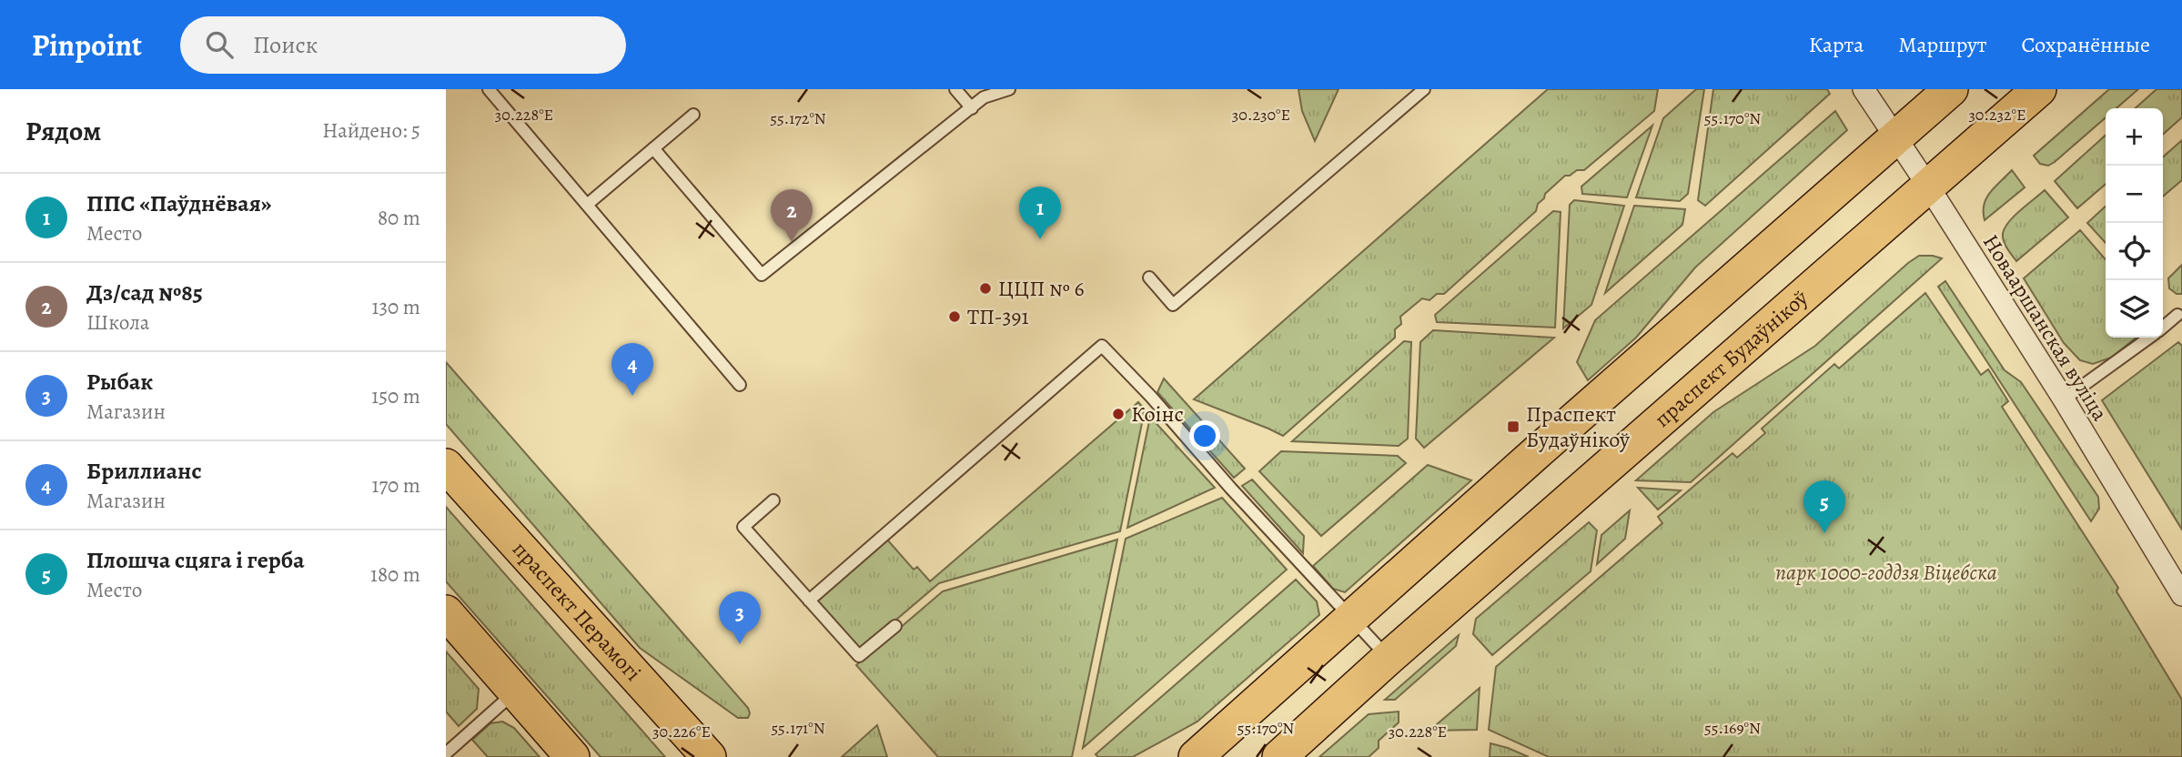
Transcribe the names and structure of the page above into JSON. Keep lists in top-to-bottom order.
{
  "streets": {
    "main road": ["праспект Будаўнікоў", "праспект Перамогі"],
    "street": ["Новааршанская вуліца"]
  },
  "crossings": [
    ["Новааршанская вуліца", "праспект Будаўнікоў"]
  ],
  "parks": ["парк 1000-годдзя Віцебска"],
  "places": {
    "other": ["ЦЦП № 6", "ТП-391", "Коінс"],
    "transit": ["Праспект Будаўнікоў"]
  },
  "page": {
    "header": "Pinpoint",
    "search": "Поиск",
    "nav": ["Карта", "Маршрут", "Сохранённые"],
    "heading": ["Рядом", "Найдено: 5"],
    "map_buttons": ["+", "−"],
    "list": [
      {
        "mark": "1",
        "name": "ППС «Паўднёвая»",
        "note": "Место",
        "value": "80 m"
      },
      {
        "mark": "2",
        "name": "Дз/сад №85",
        "note": "Школа",
        "value": "130 m"
      },
      {
        "mark": "3",
        "name": "Рыбак",
        "note": "Магазин",
        "value": "150 m"
      },
      {
        "mark": "4",
        "name": "Бриллианс",
        "note": "Магазин",
        "value": "170 m"
      },
      {
        "mark": "5",
        "name": "Плошча сцяга і герба",
        "note": "Место",
        "value": "180 m"
      }
    ],
    "pins": [
      "1",
      "2",
      "4",
      "5",
      "3"
    ]
  },
  "coordinates": [
    "30.228°E",
    "30.232°E",
    "30.230°E",
    "55.172°N",
    "55.170°N",
    "55.171°N",
    "55.169°N",
    "30.226°E"
  ]
}
